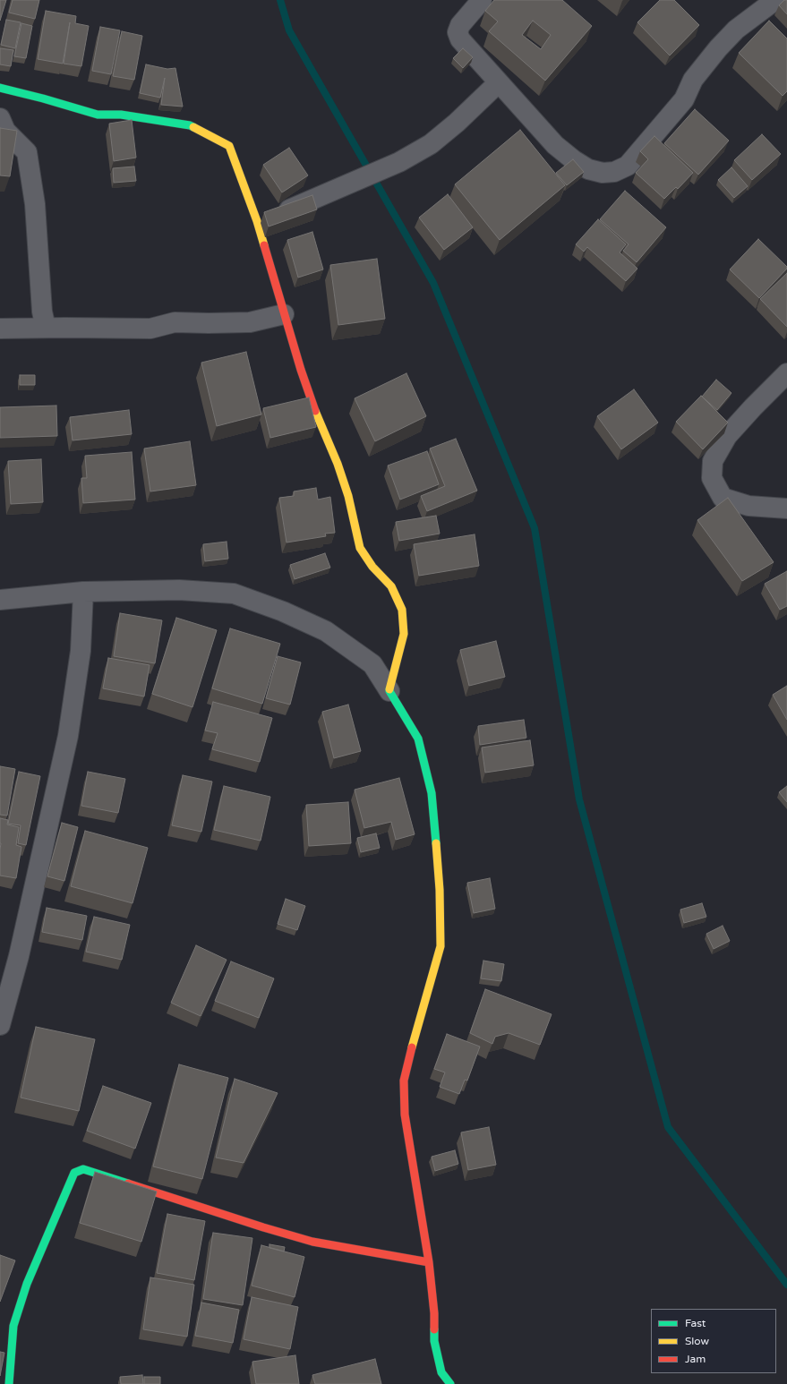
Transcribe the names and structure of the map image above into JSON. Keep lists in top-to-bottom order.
{
  "legend": ["Fast", "Slow", "Jam"]
}
